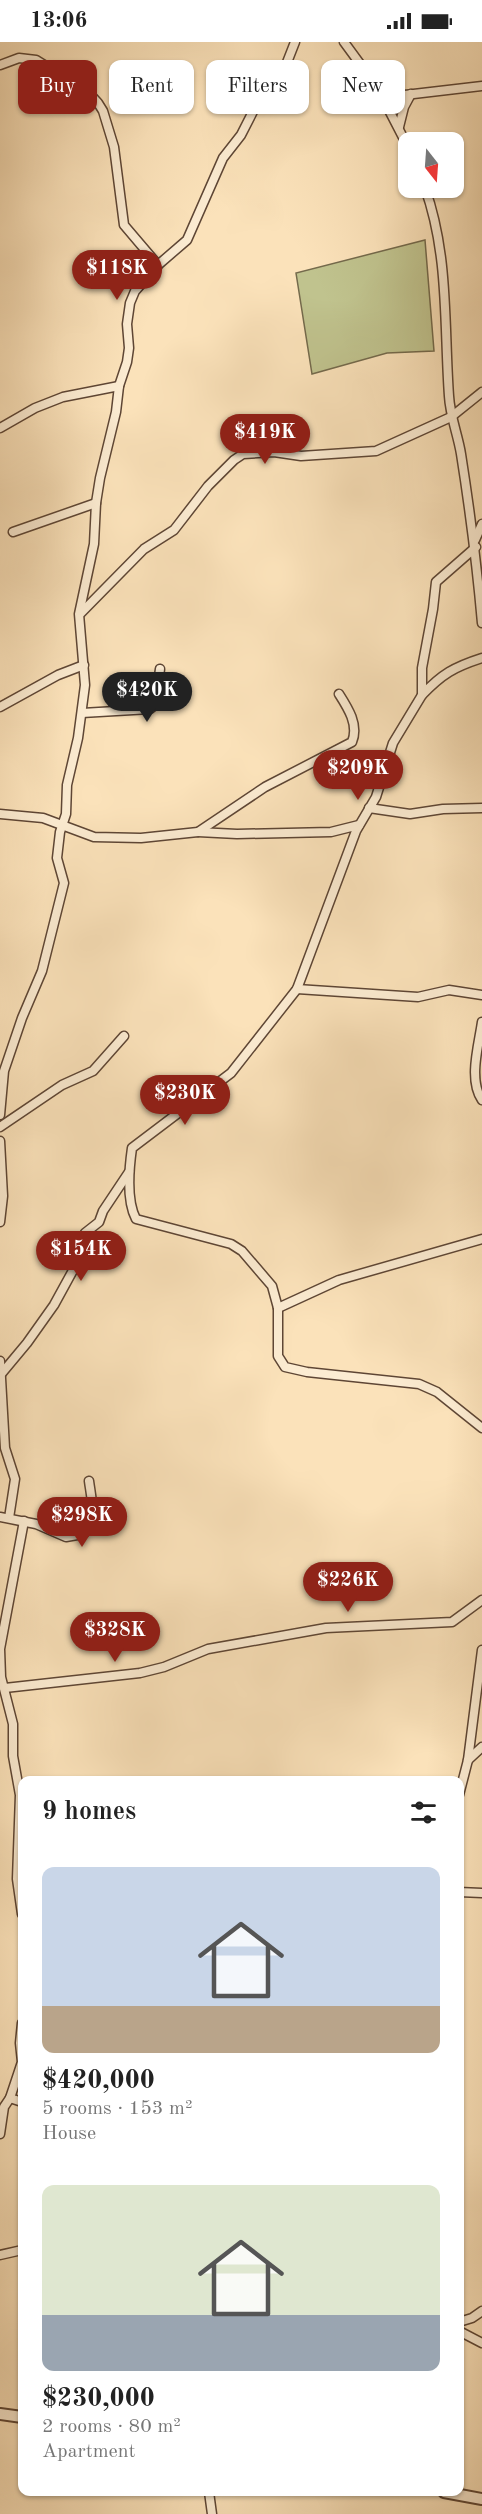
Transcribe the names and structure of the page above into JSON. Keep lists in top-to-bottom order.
{
  "north": "bottom",
  "page": {
    "status": "13:06",
    "chip": [
      "Buy",
      "Rent",
      "Filters",
      "New"
    ],
    "price": [
      "$118K",
      "$419K",
      "$420K",
      "$209K",
      "$230K",
      "$154K",
      "$298K",
      "$226K",
      "$328K"
    ],
    "heading": "9 homes",
    "list": [
      {
        "name": "$420,000",
        "note": "5 rooms · 153 m² · House"
      },
      {
        "name": "$230,000",
        "note": "2 rooms · 80 m² · Apartment"
      }
    ]
  }
}
